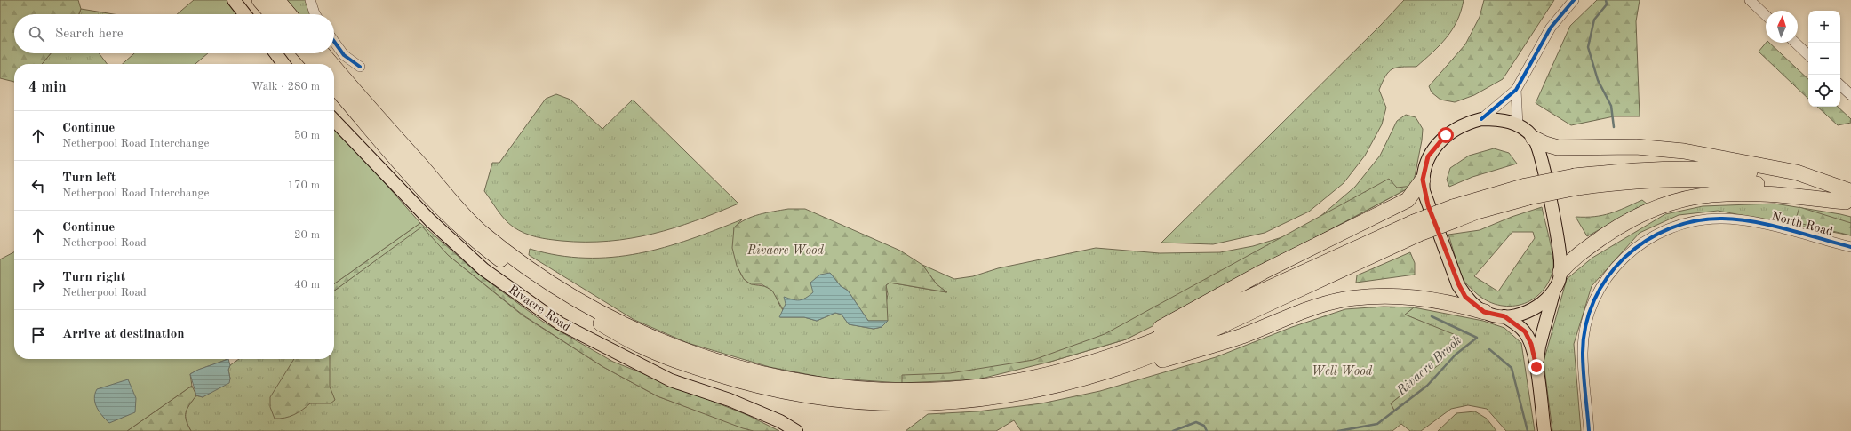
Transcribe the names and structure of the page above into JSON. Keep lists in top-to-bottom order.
{
  "streets": {
    "main road": ["Rivacre Road"],
    "street": ["North Road"]
  },
  "water": ["Rivacre Brook"],
  "parks": ["Rivacre Wood", "Well Wood"],
  "north": "top",
  "page": {
    "map_buttons": ["+", "−"],
    "search": "Search here",
    "heading": ["4 min", "Walk · 280 m"],
    "list": [
      ["Continue", "Netherpool Road Interchange", "50 m"],
      ["Turn left", "Netherpool Road Interchange", "170 m"],
      ["Continue", "Netherpool Road", "20 m"],
      ["Turn right", "Netherpool Road", "40 m"],
      "Arrive at destination"
    ]
  }
}
